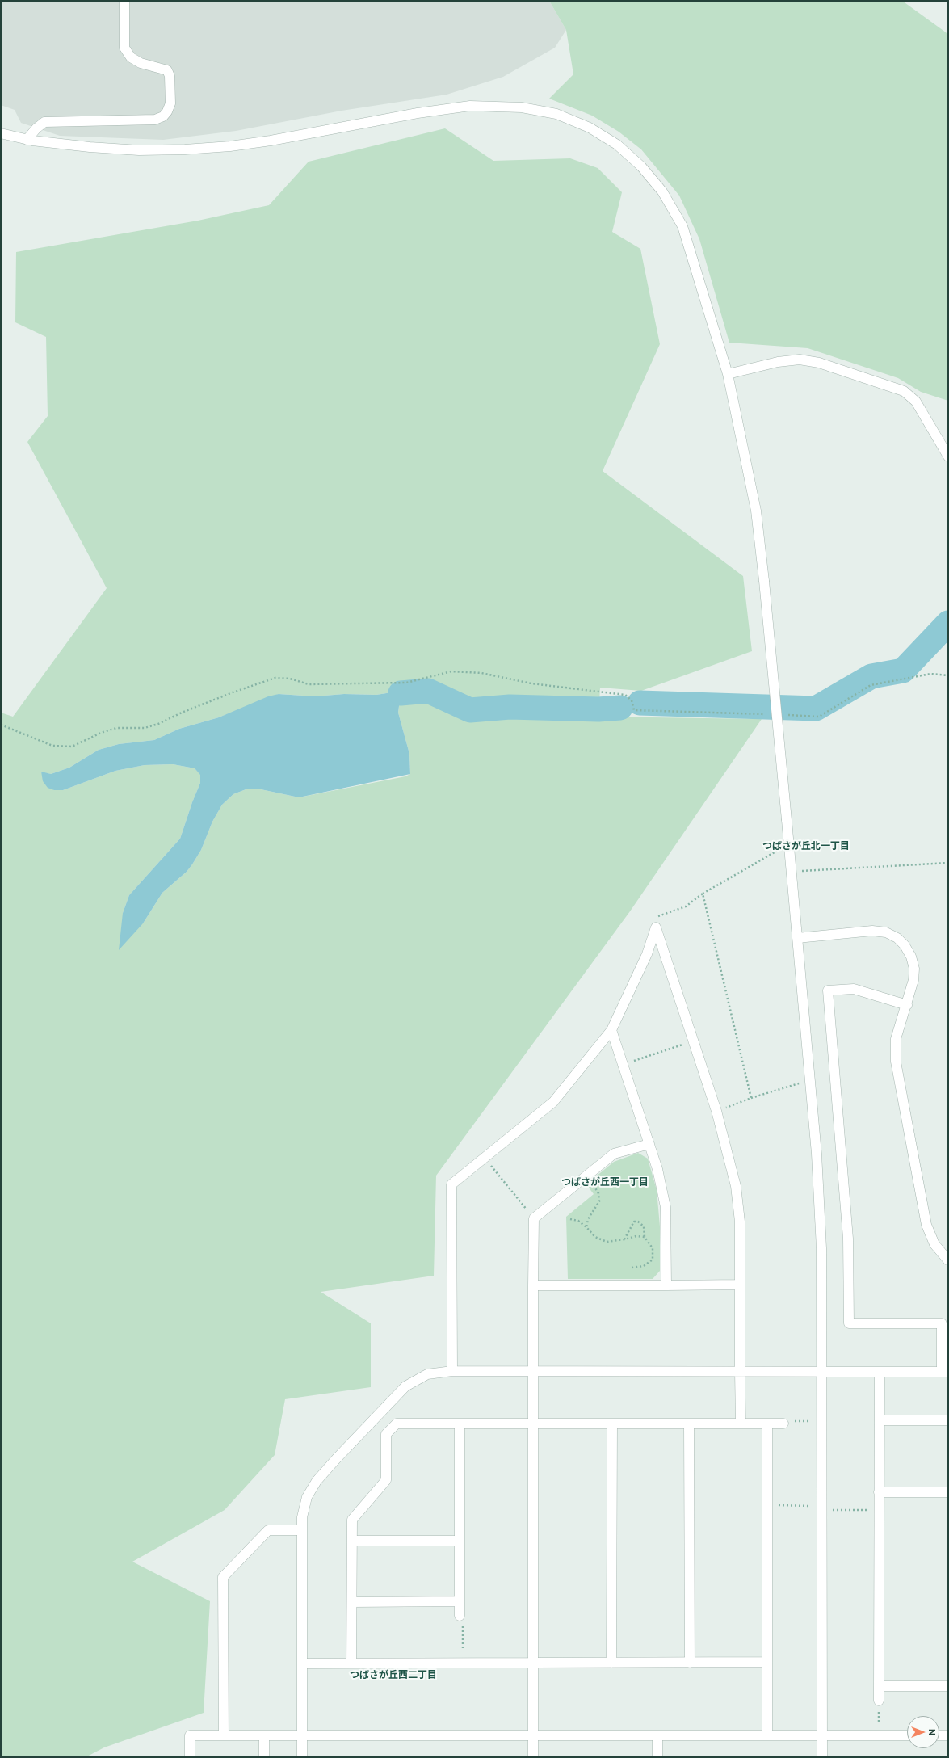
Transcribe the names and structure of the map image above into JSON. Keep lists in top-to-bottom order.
{
  "districts": ["つばさが丘北一丁目", "つばさが丘西一丁目", "つばさが丘西二丁目"],
  "north": "right"
}
